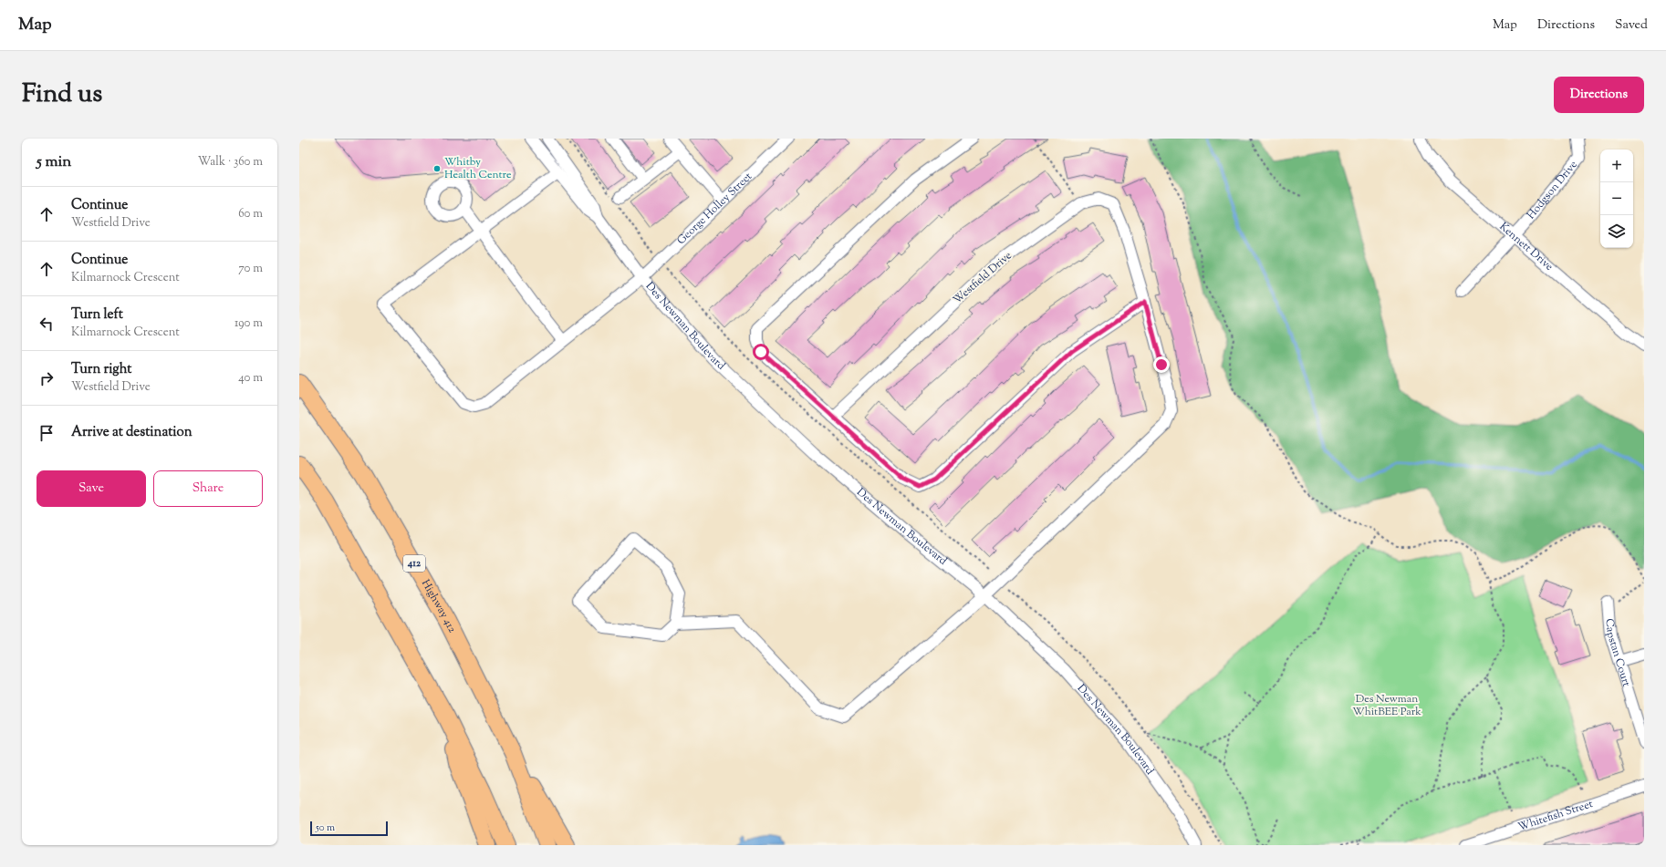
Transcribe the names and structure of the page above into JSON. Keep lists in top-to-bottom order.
{
  "streets": {
    "highway": ["412", "Highway 412"],
    "street": [
      "Hodgson Drive",
      "George Holley Street",
      "Kennett Drive",
      "Westfield Drive",
      "Des Newman Boulevard",
      "Capstan Court",
      "Whitefish Street"
    ]
  },
  "crossings": [
    ["Hodgson Drive", "Kennett Drive"],
    ["George Holley Street", "Des Newman Boulevard"],
    ["Westfield Drive", "Des Newman Boulevard"]
  ],
  "parks": ["Des Newman WhitBEE Park"],
  "places": ["Whitby Health Centre"],
  "scale_bar": "50 m",
  "page": {
    "header": "Map",
    "nav": ["Map", "Directions", "Saved"],
    "title": "Find us",
    "buttons": [
      "Directions",
      ["Save", "Share"]
    ],
    "heading": ["5 min", "Walk · 360 m"],
    "map_buttons": ["+", "−"],
    "list": [
      ["Continue", "Westfield Drive", "60 m"],
      ["Continue", "Kilmarnock Crescent", "70 m"],
      ["Turn left", "Kilmarnock Crescent", "190 m"],
      ["Turn right", "Westfield Drive", "40 m"],
      "Arrive at destination"
    ],
    "scale": "50 m"
  }
}
